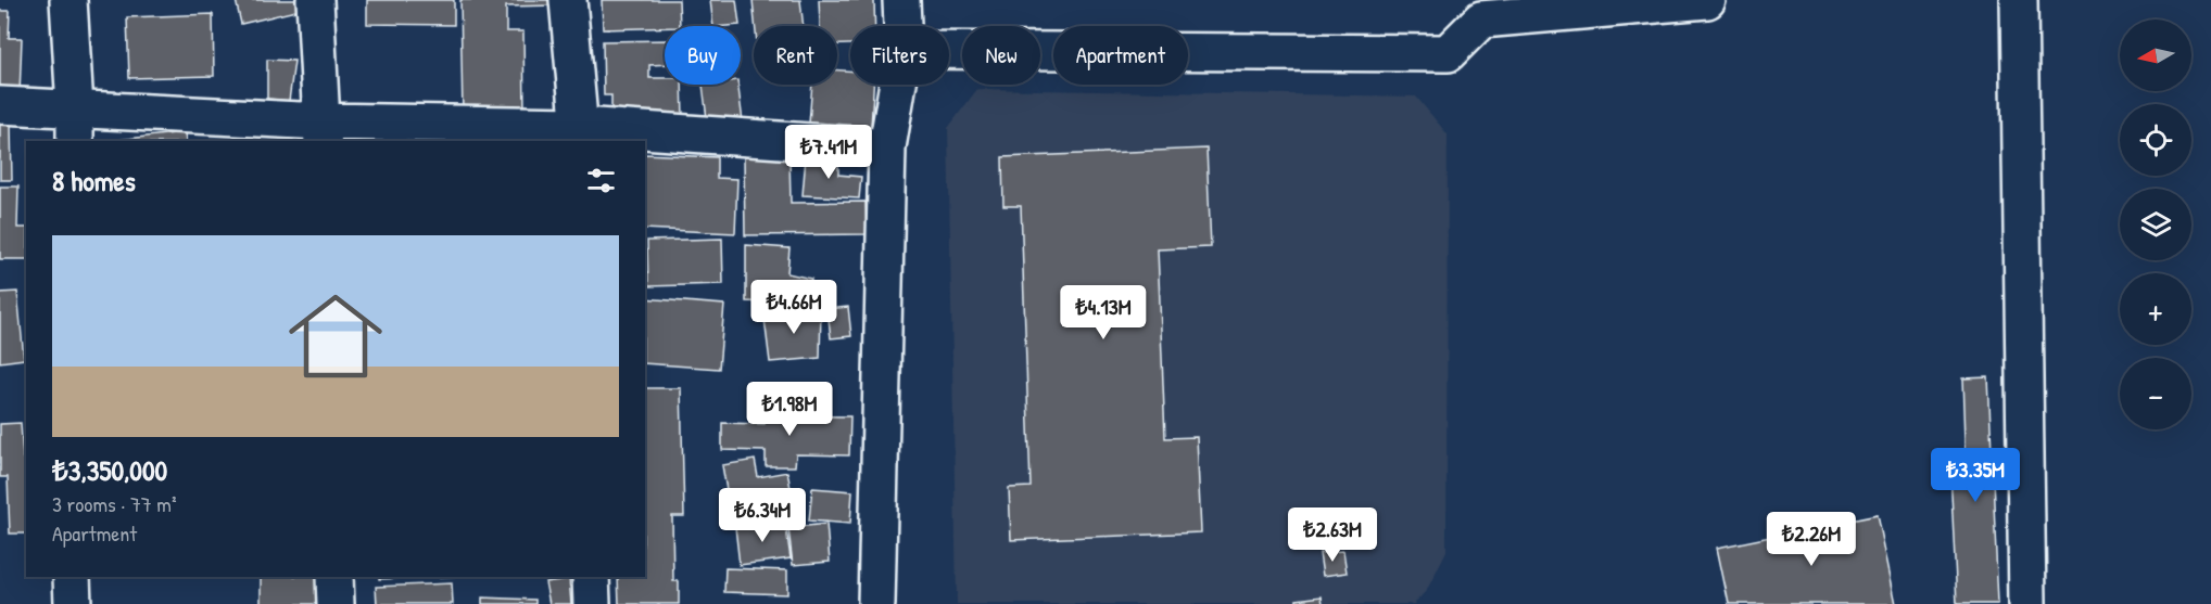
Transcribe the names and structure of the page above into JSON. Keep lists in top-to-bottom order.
{
  "north": "left",
  "page": {
    "map_buttons": ["+", "−"],
    "chip": [
      "Buy",
      "Rent",
      "Filters",
      "New",
      "Apartment"
    ],
    "price": [
      "₺7.41M",
      "₺4.66M",
      "₺4.13M",
      "₺1.98M",
      "₺3.35M",
      "₺6.34M",
      "₺2.63M",
      "₺2.26M"
    ],
    "heading": "8 homes",
    "list": [
      {
        "name": "₺3,350,000",
        "note": "3 rooms · 77 m² · Apartment"
      }
    ]
  }
}
